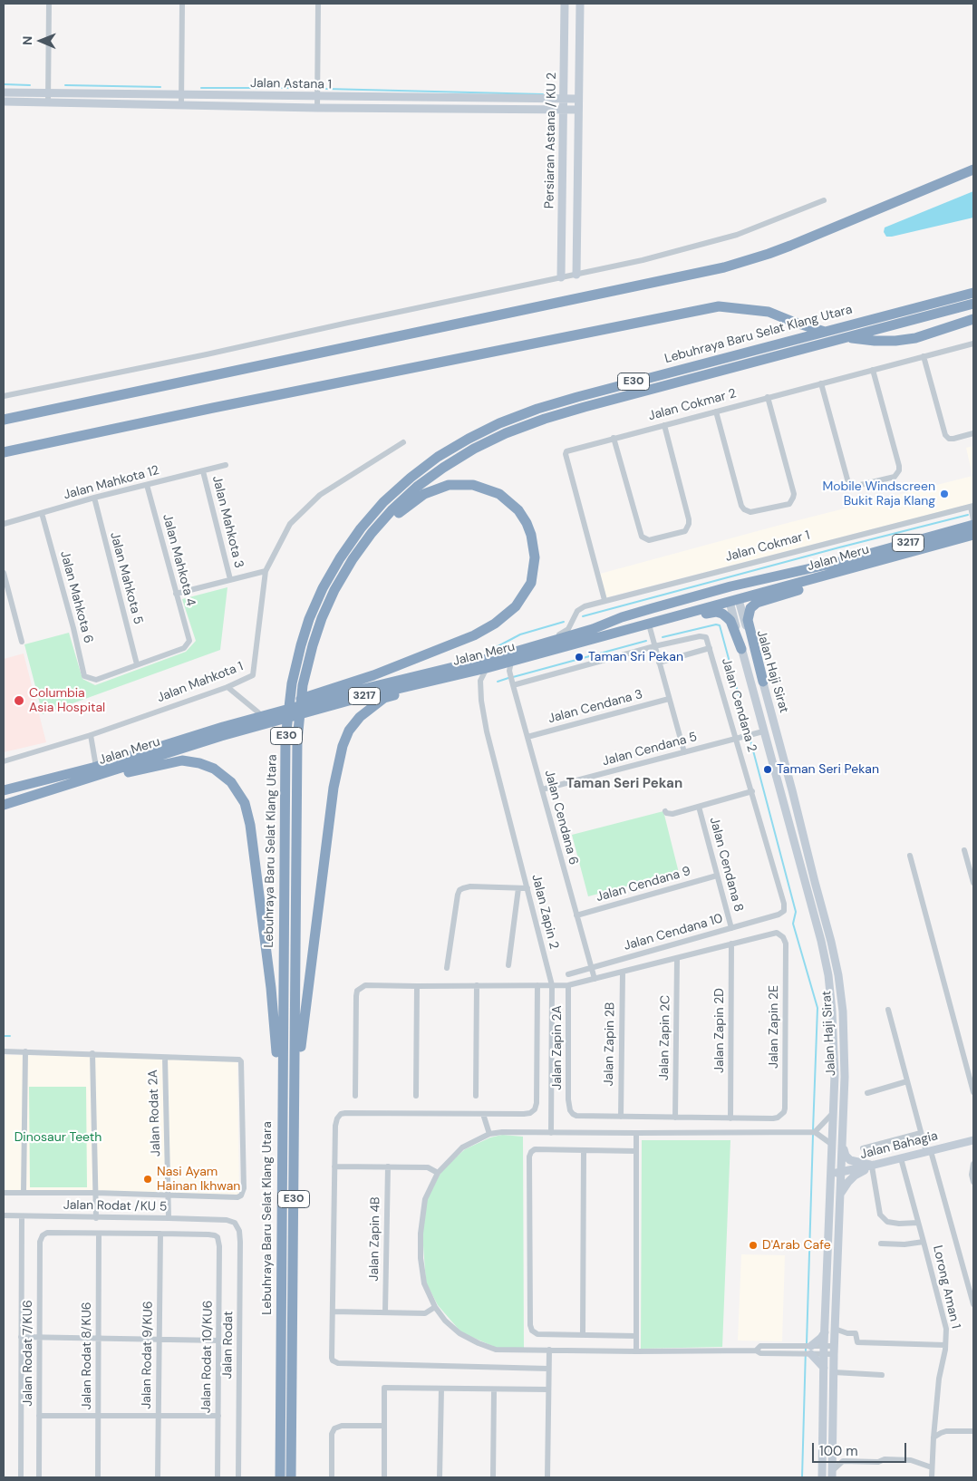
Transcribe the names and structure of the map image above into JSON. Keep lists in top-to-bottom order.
{
  "streets": {
    "highway": [
      "Lebuhraya Baru Selat Klang Utara",
      "E30",
      "3217",
      "Jalan Meru"
    ],
    "main road": [
      "Jalan Astana 1",
      "Persiaran Astana / KU 2",
      "Jalan Haji Sirat",
      "Jalan Bahagia"
    ],
    "street": [
      "Jalan Cokmar 2",
      "Jalan Mahkota 12",
      "Jalan Mahkota 3",
      "Jalan Cokmar 1",
      "Jalan Mahkota 4",
      "Jalan Mahkota 5",
      "Jalan Mahkota 6",
      "Jalan Mahkota 1",
      "Jalan Cendana 2",
      "Jalan Cendana 3",
      "Jalan Cendana 5",
      "Jalan Cendana 6",
      "Jalan Cendana 8",
      "Jalan Cendana 9",
      "Jalan Zapin 2",
      "Jalan Cendana 10",
      "Jalan Zapin 2E",
      "Jalan Zapin 2D",
      "Jalan Zapin 2C",
      "Jalan Zapin 2B",
      "Jalan Zapin 2A",
      "Jalan Rodat 2A",
      "Jalan Rodat /KU 5",
      "Jalan Zapin 4B",
      "Lorong Aman 1",
      "Jalan Rodat",
      "Jalan Rodat 7/KU6",
      "Jalan Rodat 9/KU6",
      "Jalan Rodat 8/KU6",
      "Jalan Rodat 10/KU6"
    ]
  },
  "crossings": [
    ["Jalan Astana 1", "Persiaran Astana / KU 2"],
    ["Jalan Cokmar 2", "Jalan Cokmar 1"],
    ["Jalan Mahkota 12", "Jalan Mahkota 3"],
    ["Jalan Mahkota 12", "Jalan Mahkota 4"],
    ["Jalan Mahkota 12", "Jalan Mahkota 5"],
    ["Jalan Mahkota 12", "Jalan Mahkota 6"],
    ["Jalan Cokmar 1", "Jalan Meru"],
    ["Jalan Cokmar 1", "Jalan Cendana 6"],
    ["Jalan Meru", "Jalan Haji Sirat"],
    ["Jalan Meru", "Jalan Cendana 6"],
    ["Jalan Meru", "Jalan Zapin 2"],
    ["Jalan Mahkota 4", "Jalan Mahkota 5"],
    ["Jalan Mahkota 4", "Jalan Mahkota 6"],
    ["Jalan Mahkota 5", "Jalan Mahkota 6"],
    ["Jalan Haji Sirat", "Jalan Cendana 5"],
    ["Jalan Haji Sirat", "Jalan Bahagia"],
    ["Jalan Cendana 2", "Jalan Cendana 5"],
    ["Jalan Cendana 2", "Jalan Cendana 10"],
    ["Jalan Cendana 3", "Jalan Cendana 6"],
    ["Jalan Cendana 5", "Jalan Cendana 6"],
    ["Jalan Cendana 6", "Jalan Cendana 9"],
    ["Jalan Cendana 6", "Jalan Cendana 10"],
    ["Jalan Cendana 8", "Jalan Cendana 9"],
    ["Jalan Cendana 8", "Jalan Cendana 10"],
    ["Jalan Zapin 2E", "Jalan Zapin 2D"],
    ["Jalan Zapin 2B", "Jalan Zapin 2A"],
    ["Jalan Rodat 2A", "Jalan Rodat /KU 5"],
    ["Jalan Bahagia", "Lorong Aman 1"],
    ["Jalan Rodat /KU 5", "Jalan Rodat"],
    ["Jalan Rodat 7/KU6", "Jalan Rodat 8/KU6"],
    ["Jalan Rodat 9/KU6", "Jalan Rodat 10/KU6"]
  ],
  "districts": ["Taman Seri Pekan"],
  "parks": ["Dinosaur Teeth"],
  "places": [
    "Mobile Windscreen Bukit Raja Klang",
    "Taman Sri Pekan",
    "Columbia Asia Hospital",
    "Taman Seri Pekan",
    "Nasi Ayam Hainan Ikhwan",
    "D'Arab Cafe"
  ],
  "scale_bar": "100 m",
  "north": "left"
}
